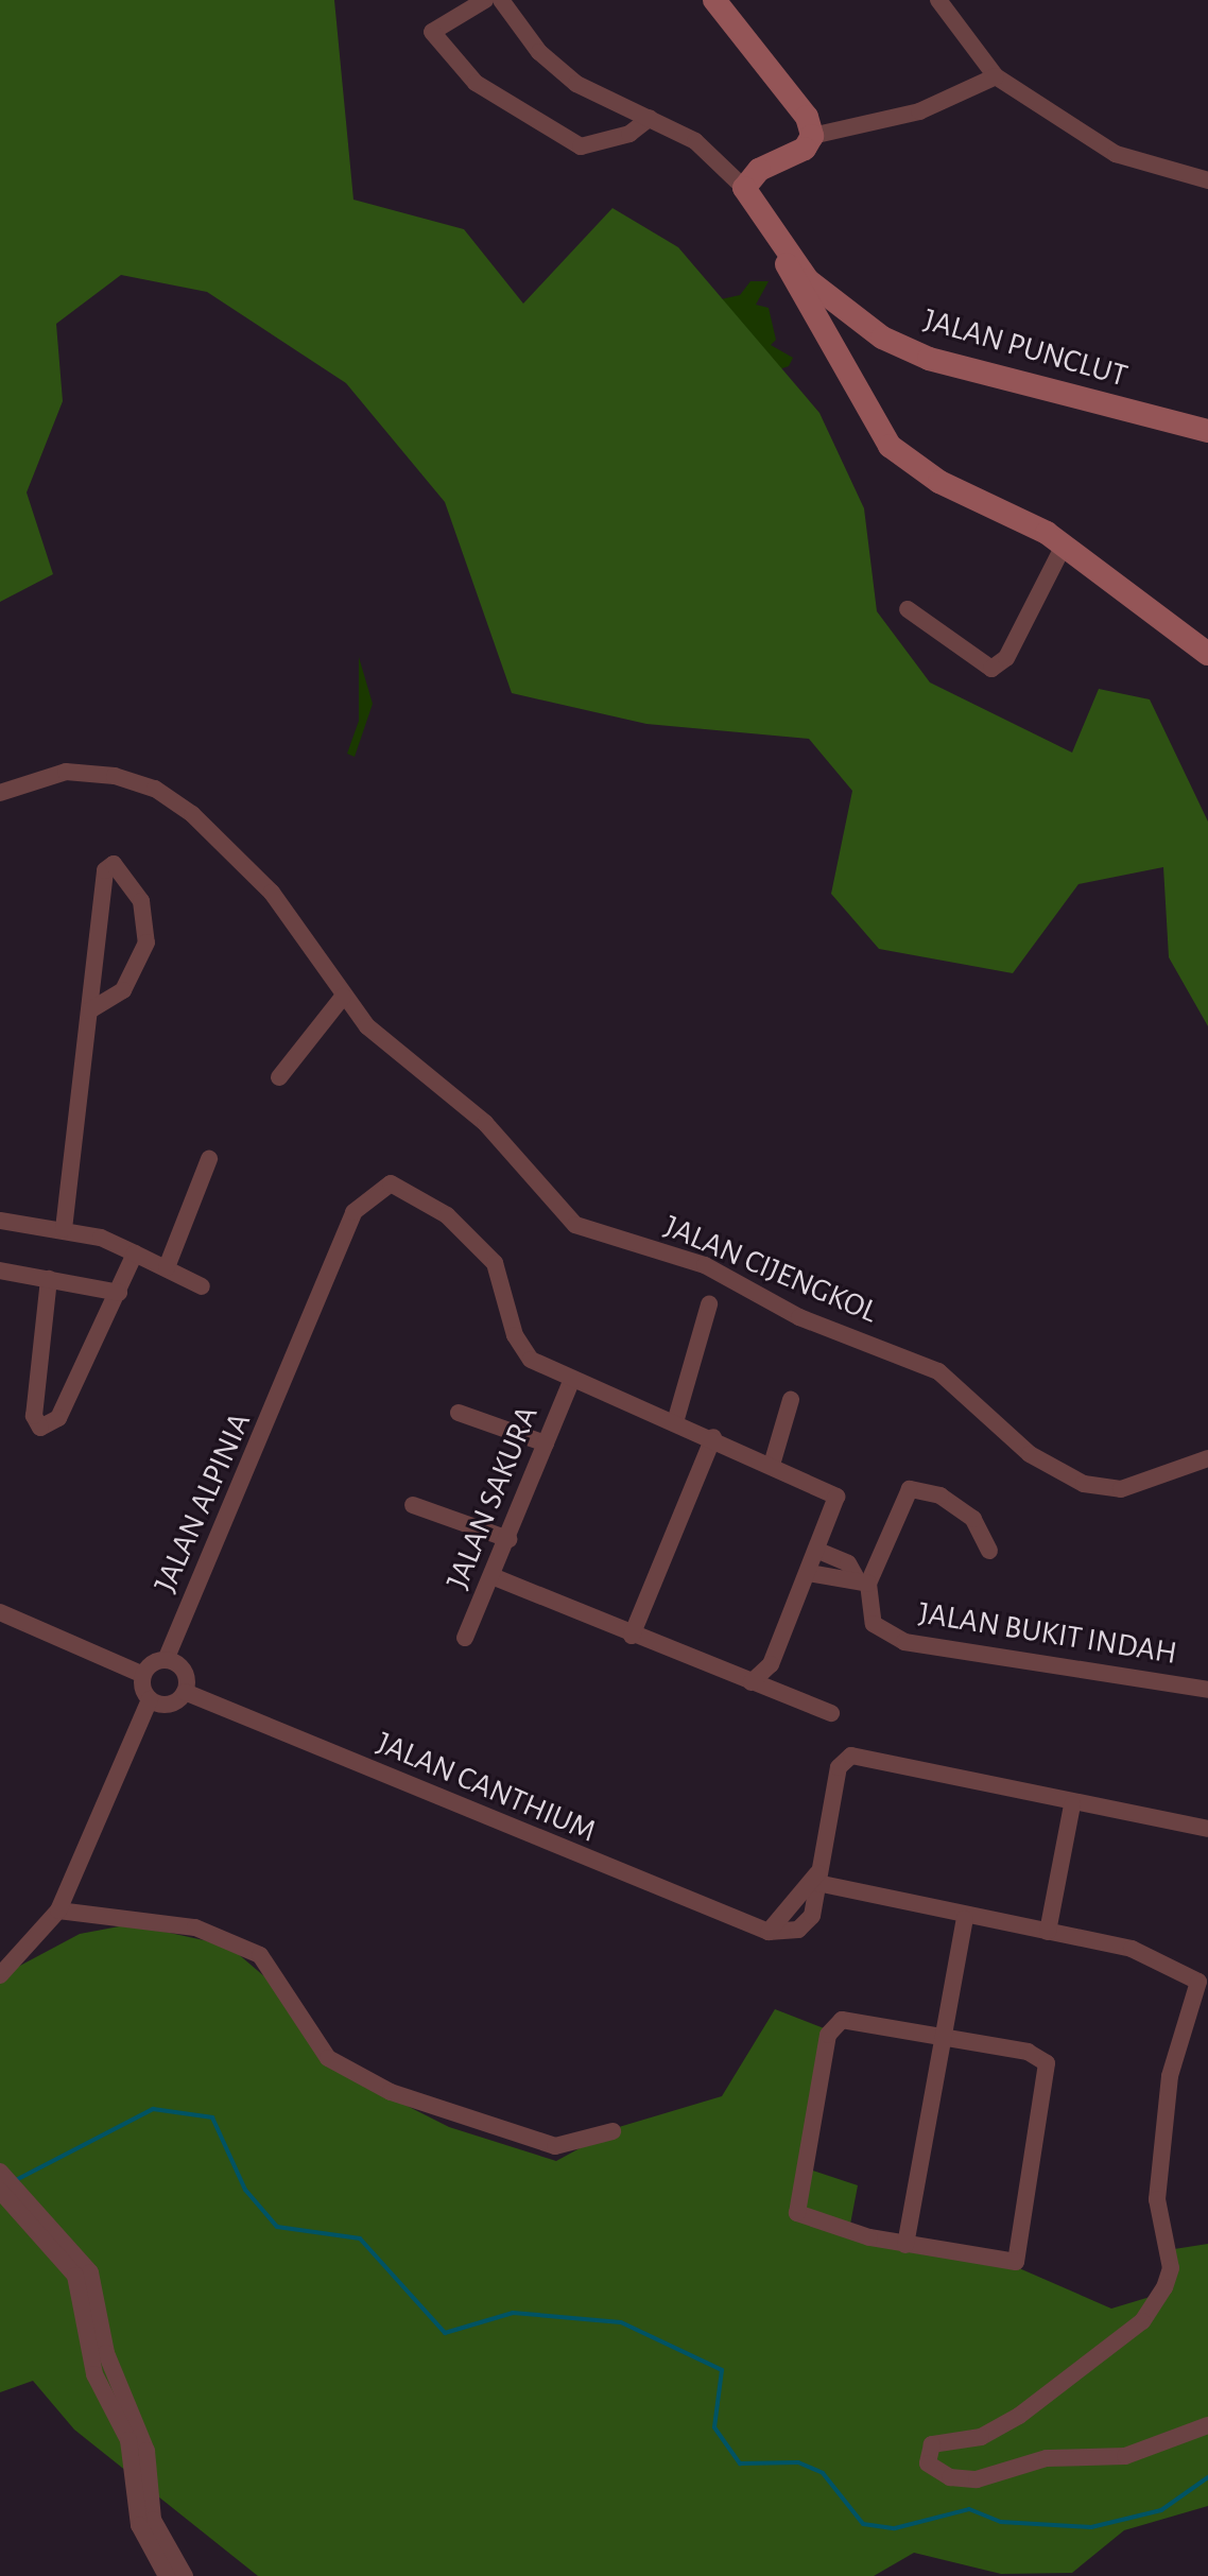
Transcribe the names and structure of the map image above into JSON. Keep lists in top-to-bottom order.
{
  "streets": {
    "main road": ["JALAN PUNCLUT"],
    "street": [
      "JALAN CIJENGKOL",
      "JALAN SAKURA",
      "JALAN ALPINIA",
      "JALAN BUKIT INDAH",
      "JALAN CANTHIUM"
    ]
  },
  "crossings": [
    ["JALAN SAKURA", "JALAN ALPINIA"],
    ["JALAN ALPINIA", "JALAN CANTHIUM"]
  ]
}
